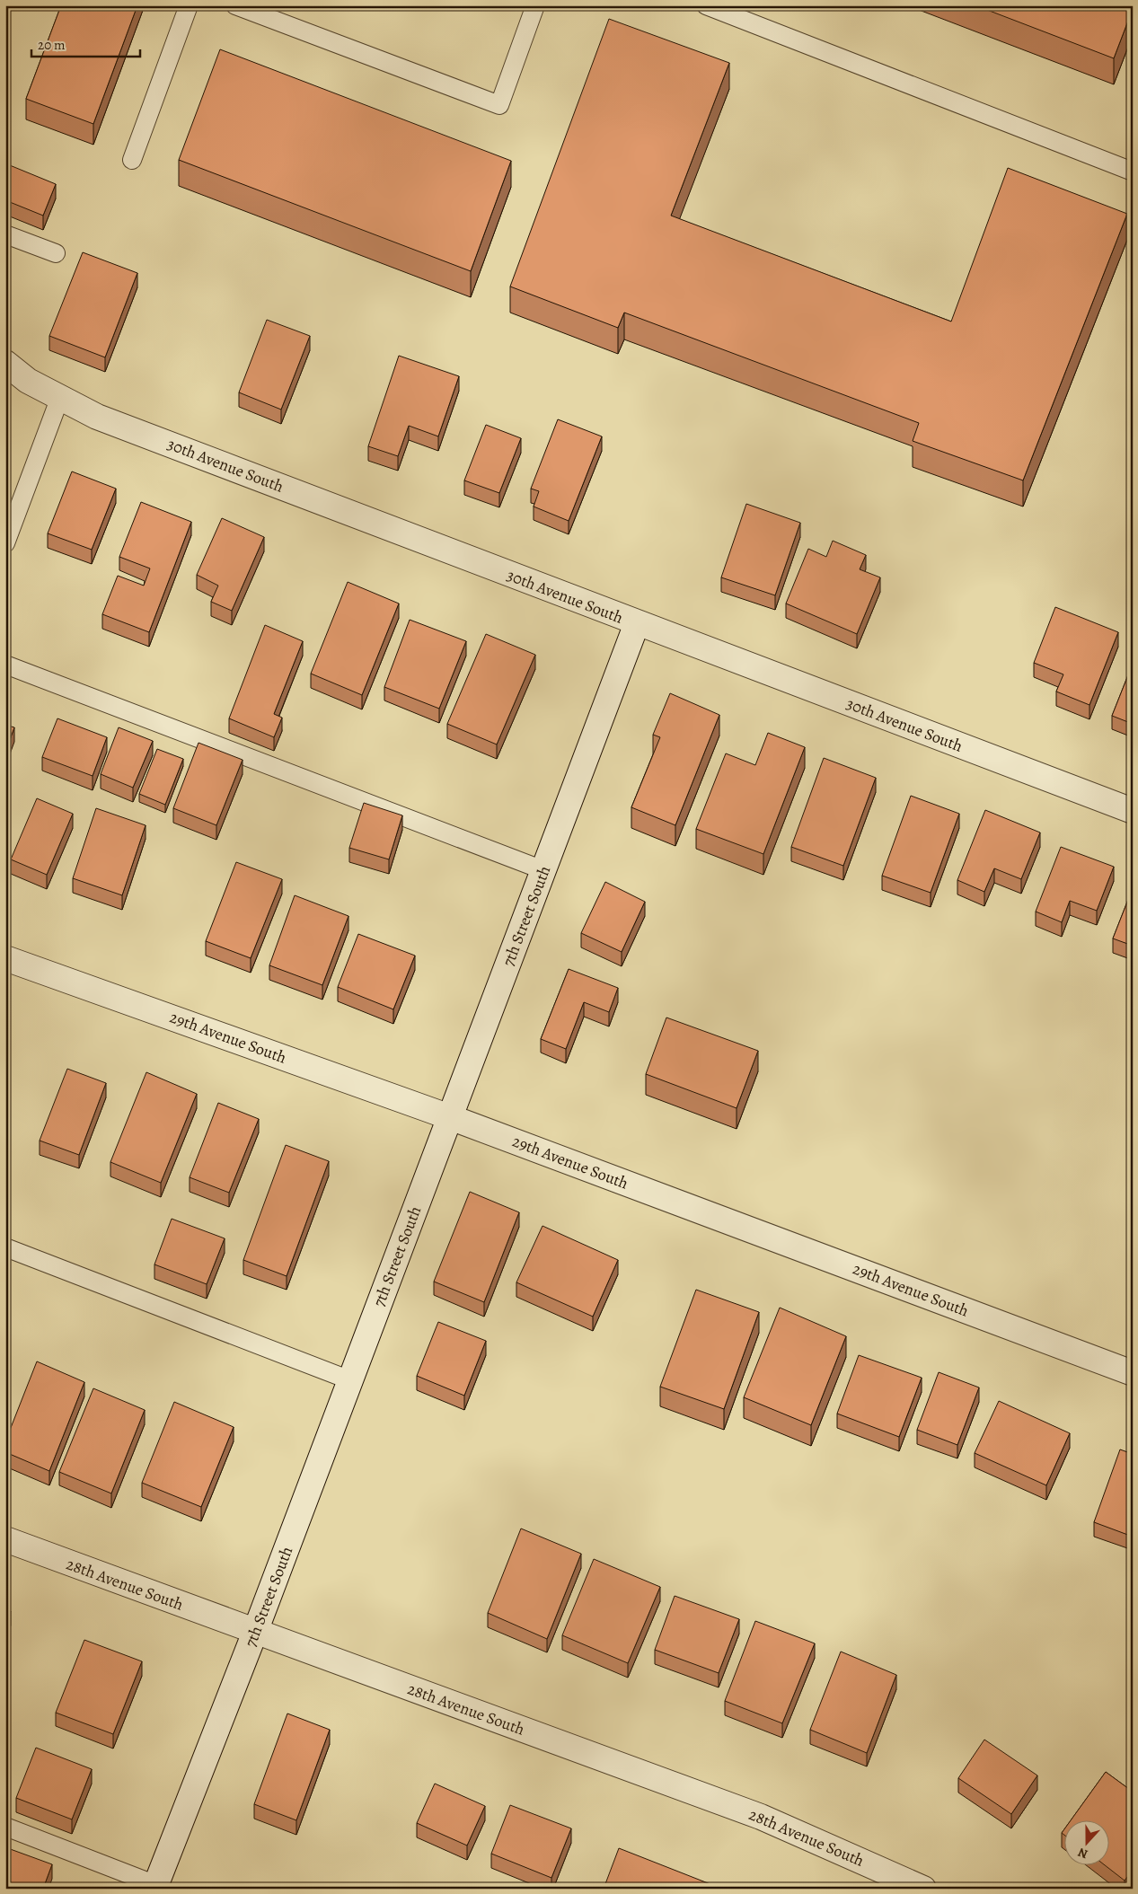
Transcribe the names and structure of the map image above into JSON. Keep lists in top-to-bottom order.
{
  "streets": {
    "street": [
      "30th Avenue South",
      "7th Street South",
      "29th Avenue South",
      "28th Avenue South"
    ]
  },
  "crossings": [
    ["30th Avenue South", "7th Street South"],
    ["7th Street South", "29th Avenue South"],
    ["7th Street South", "28th Avenue South"]
  ],
  "scale_bar": "20 m",
  "north": "bottom"
}
